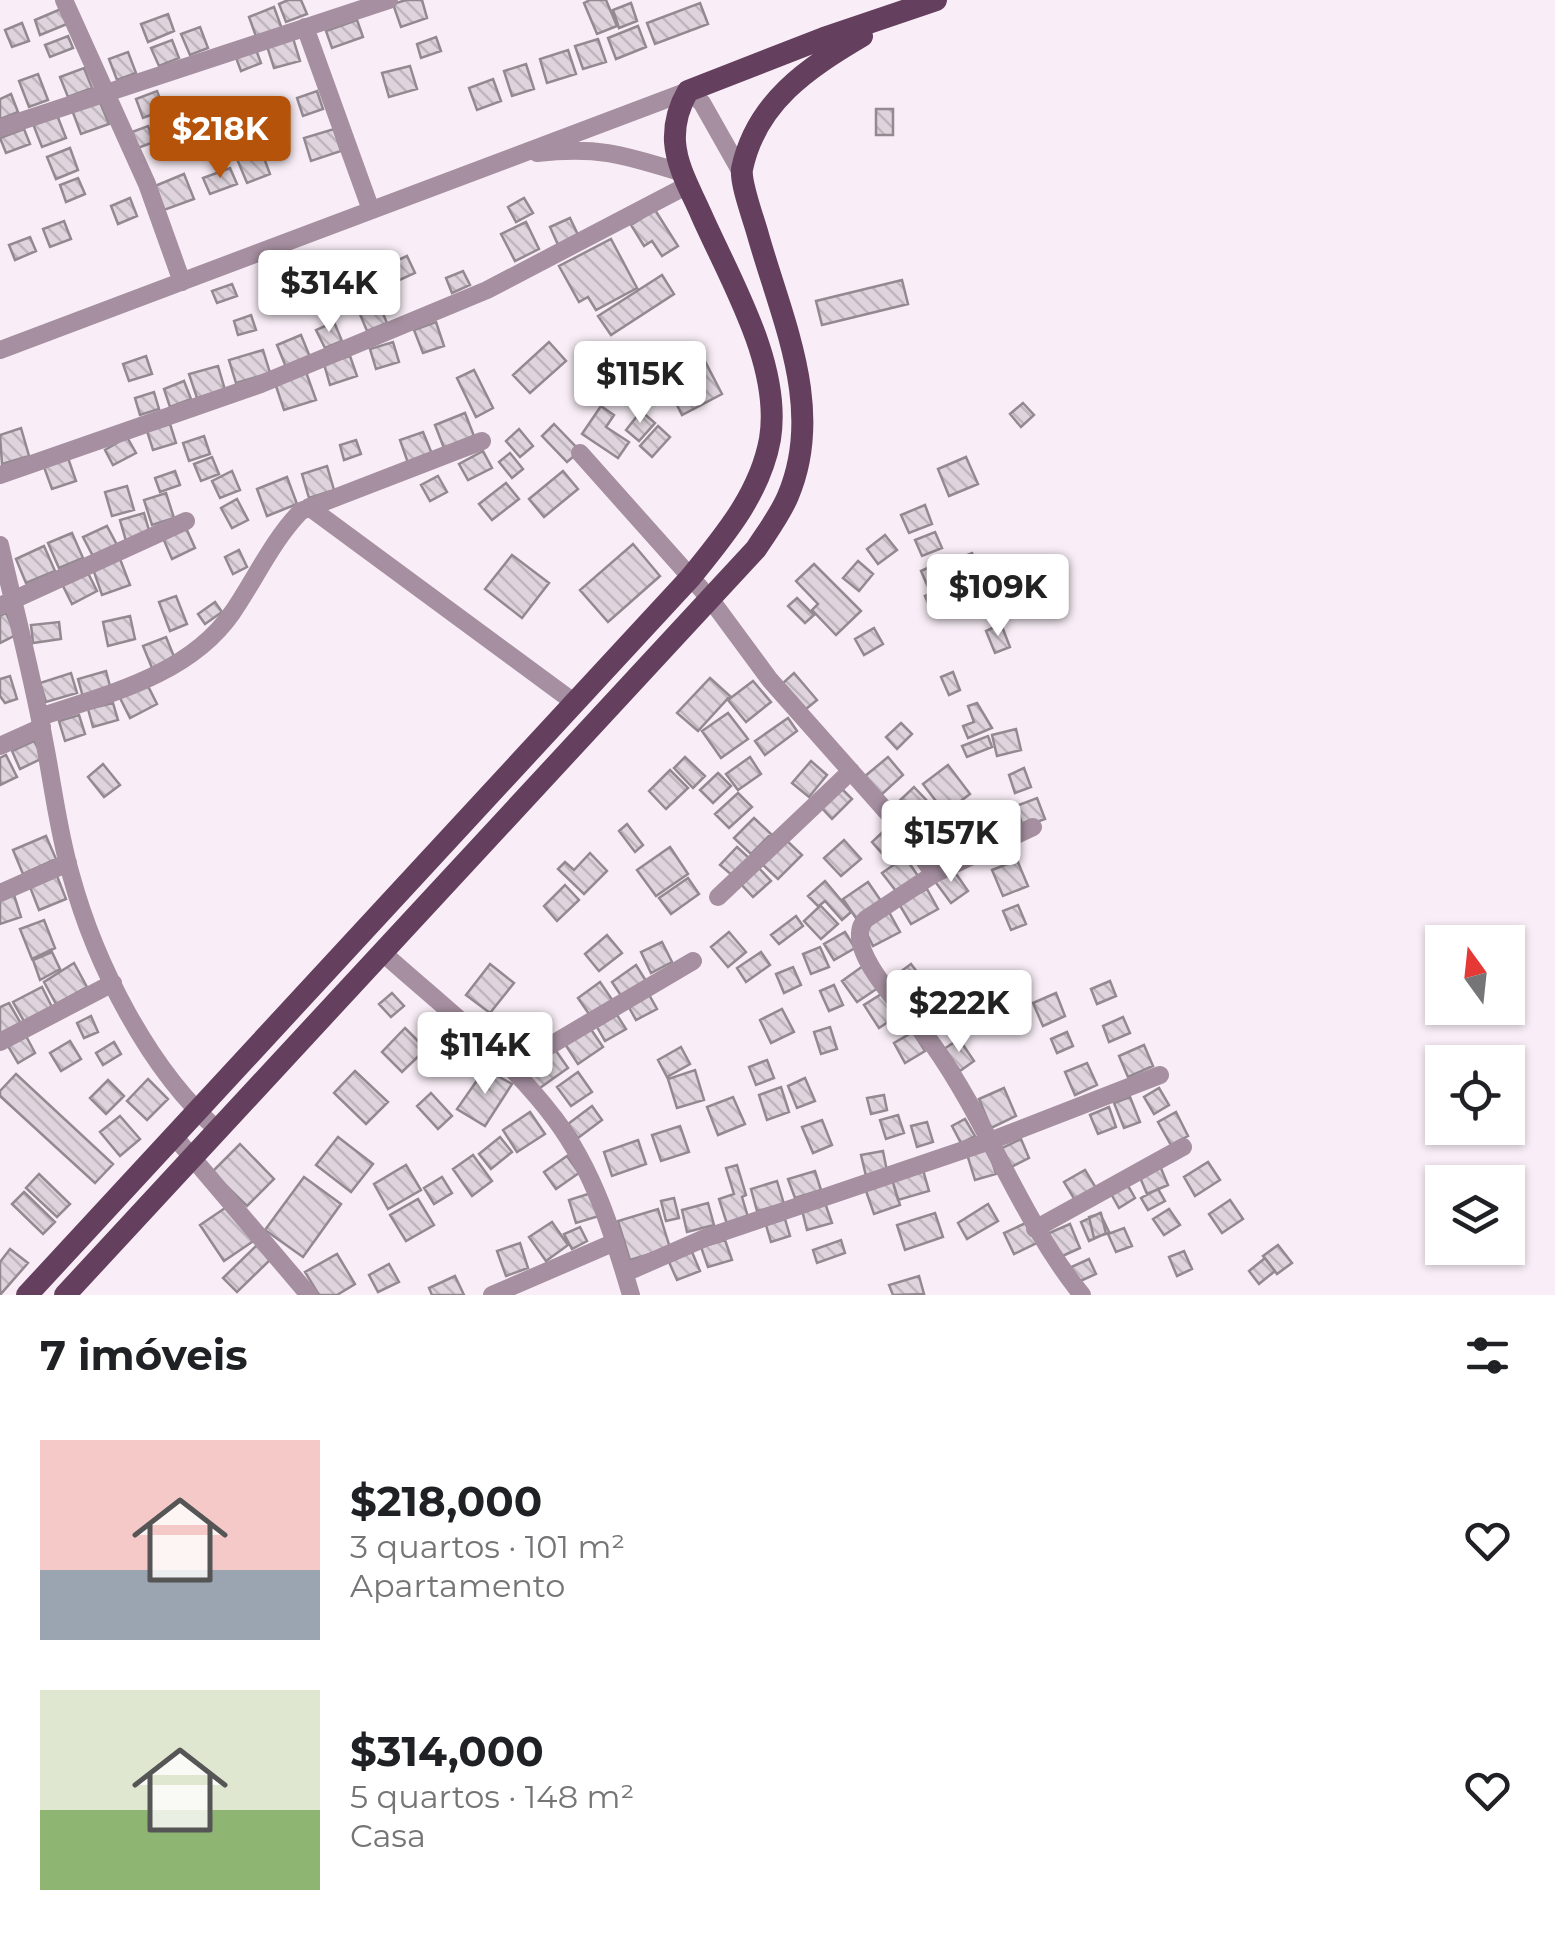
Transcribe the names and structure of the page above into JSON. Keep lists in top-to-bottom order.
{
  "north": "top",
  "page": {
    "price": [
      "$218K",
      "$314K",
      "$115K",
      "$109K",
      "$157K",
      "$222K",
      "$114K"
    ],
    "heading": "7 imóveis",
    "list": [
      {
        "name": "$218,000",
        "note": "3 quartos · 101 m² · Apartamento"
      },
      {
        "name": "$314,000",
        "note": "5 quartos · 148 m² · Casa"
      }
    ]
  }
}
